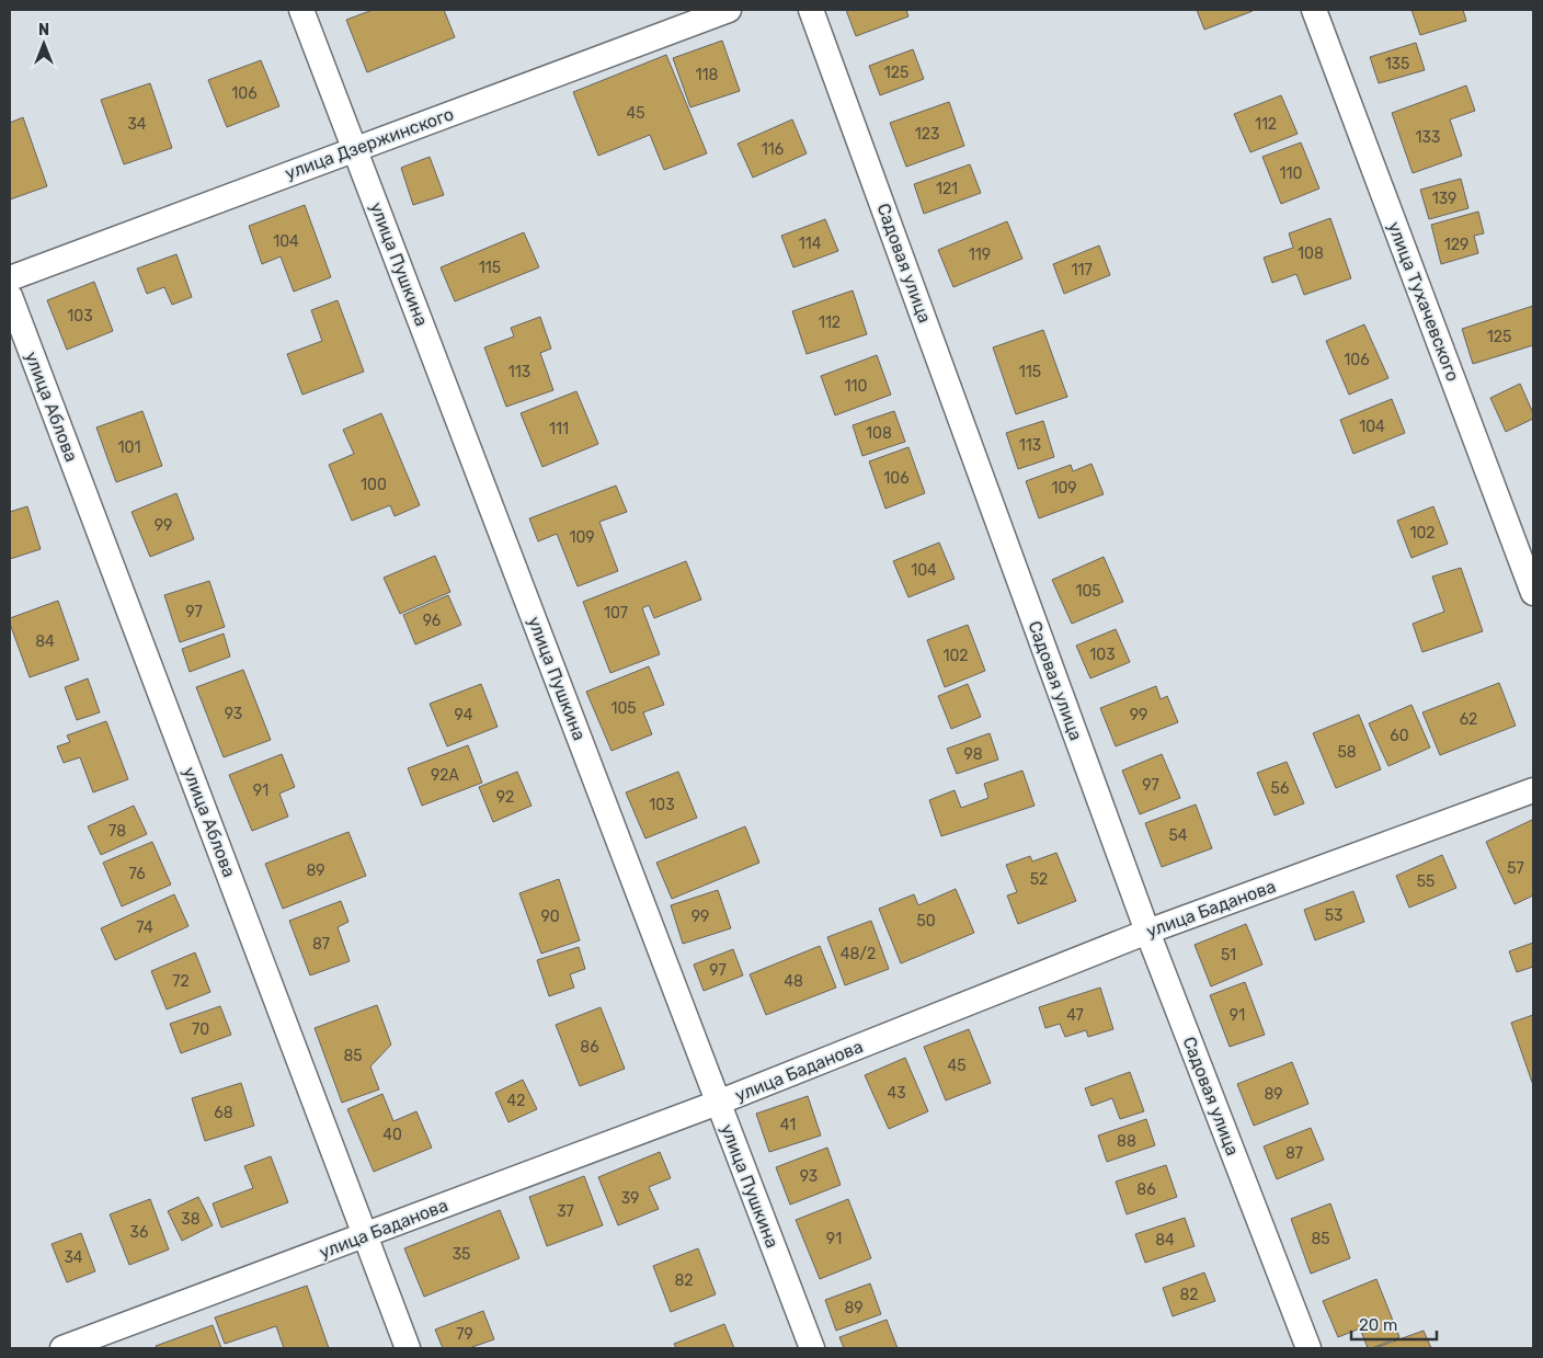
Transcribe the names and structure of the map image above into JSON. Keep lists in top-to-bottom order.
{
  "streets": {
    "street": [
      "улица Дзержинского",
      "Садовая улица",
      "улица Пушкина",
      "улица Тухачевского",
      "улица Аблова",
      "улица Баданова"
    ]
  },
  "crossings": [
    ["улица Дзержинского", "улица Пушкина"],
    ["Садовая улица", "улица Баданова"],
    ["улица Пушкина", "улица Баданова"],
    ["улица Аблова", "улица Баданова"]
  ],
  "house_numbers": [
    "135",
    "125",
    "118",
    "106",
    "45",
    "34",
    "112",
    "123",
    "133",
    "116",
    "110",
    "121",
    "139",
    "104",
    "114",
    "129",
    "108",
    "119",
    "115",
    "117",
    "103",
    "112",
    "125",
    "106",
    "113",
    "115",
    "110",
    "104",
    "111",
    "108",
    "113",
    "101",
    "106",
    "100",
    "109",
    "99",
    "102",
    "109",
    "104",
    "105",
    "97",
    "107",
    "96",
    "84",
    "103",
    "102",
    "105",
    "93",
    "94",
    "99",
    "62",
    "60",
    "58",
    "98",
    "92А",
    "97",
    "56",
    "91",
    "92",
    "103",
    "78",
    "54",
    "57",
    "89",
    "76",
    "52",
    "55",
    "53",
    "90",
    "99",
    "50",
    "74",
    "87",
    "48/2",
    "51",
    "97",
    "72",
    "48",
    "47",
    "91",
    "70",
    "86",
    "85",
    "45",
    "43",
    "89",
    "42",
    "68",
    "41",
    "40",
    "88",
    "87",
    "93",
    "86",
    "39",
    "37",
    "38",
    "36",
    "91",
    "85",
    "84",
    "35",
    "34",
    "82",
    "82",
    "89",
    "79"
  ],
  "scale_bar": "20 m",
  "north": "top"
}
